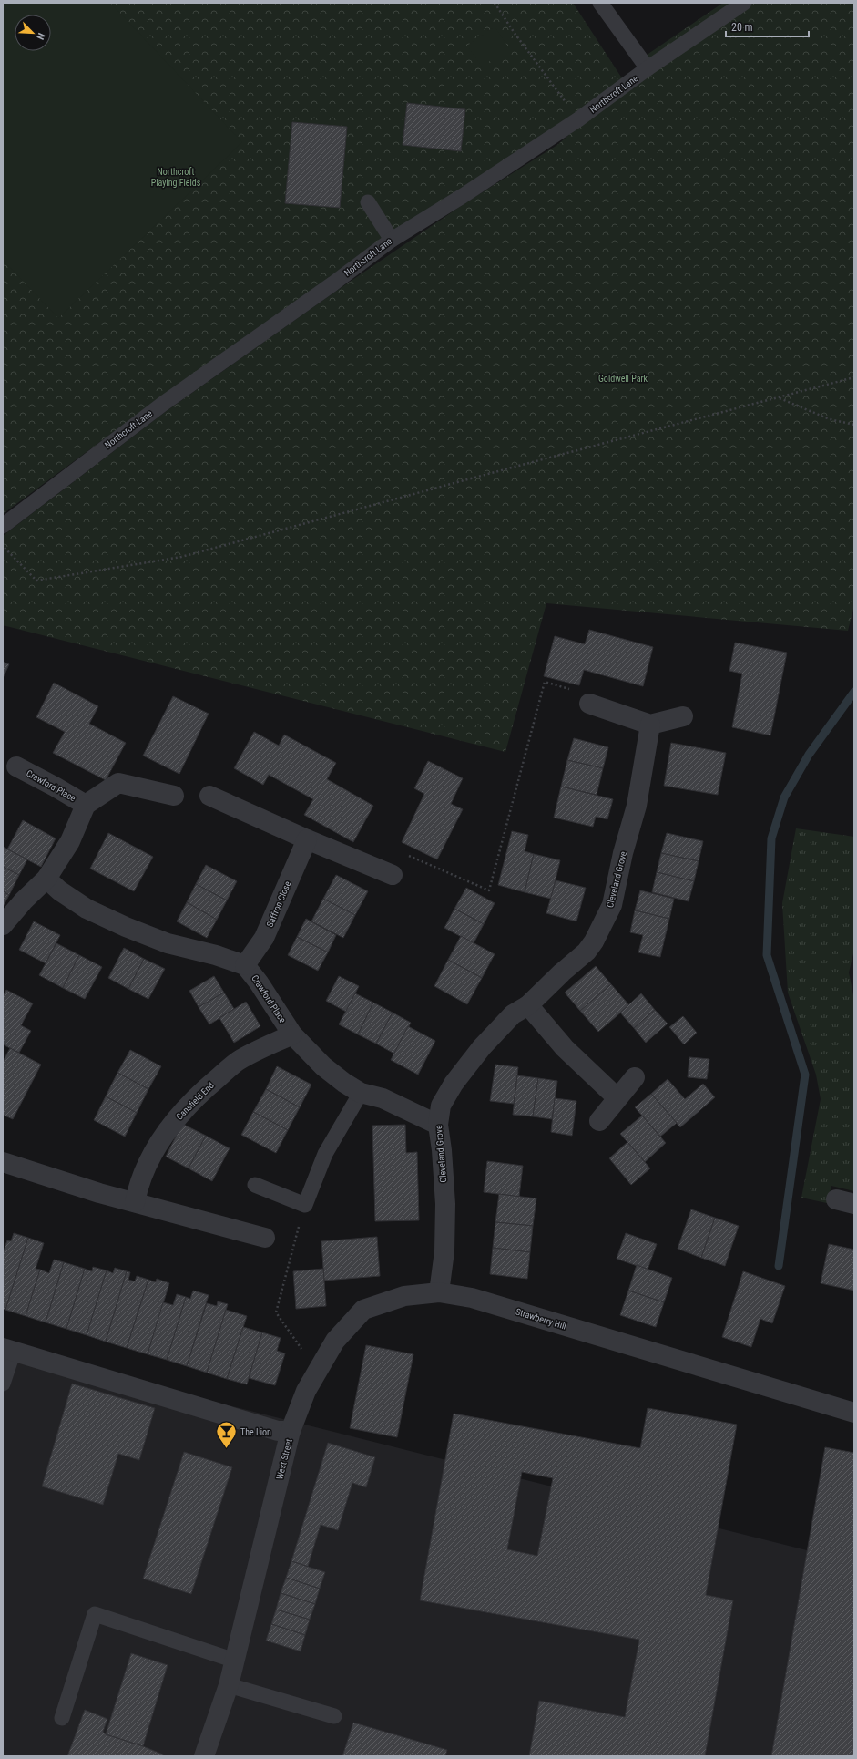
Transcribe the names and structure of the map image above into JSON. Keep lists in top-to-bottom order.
{
  "streets": {
    "street": [
      "Crawford Place",
      "Cleveland Grove",
      "Saffron Close",
      "Cansfield End",
      "Strawberry Hill",
      "West Street"
    ],
    "lane": ["Northcroft Lane"]
  },
  "crossings": [
    ["Crawford Place", "Cleveland Grove"],
    ["Crawford Place", "Saffron Close"],
    ["Crawford Place", "Cansfield End"],
    ["Cleveland Grove", "Strawberry Hill"],
    ["Strawberry Hill", "West Street"]
  ],
  "parks": ["Northcroft Playing Fields", "Goldwell Park"],
  "places": {
    "bar": ["The Lion"]
  },
  "scale_bar": "20 m",
  "north": "bottom right"
}
